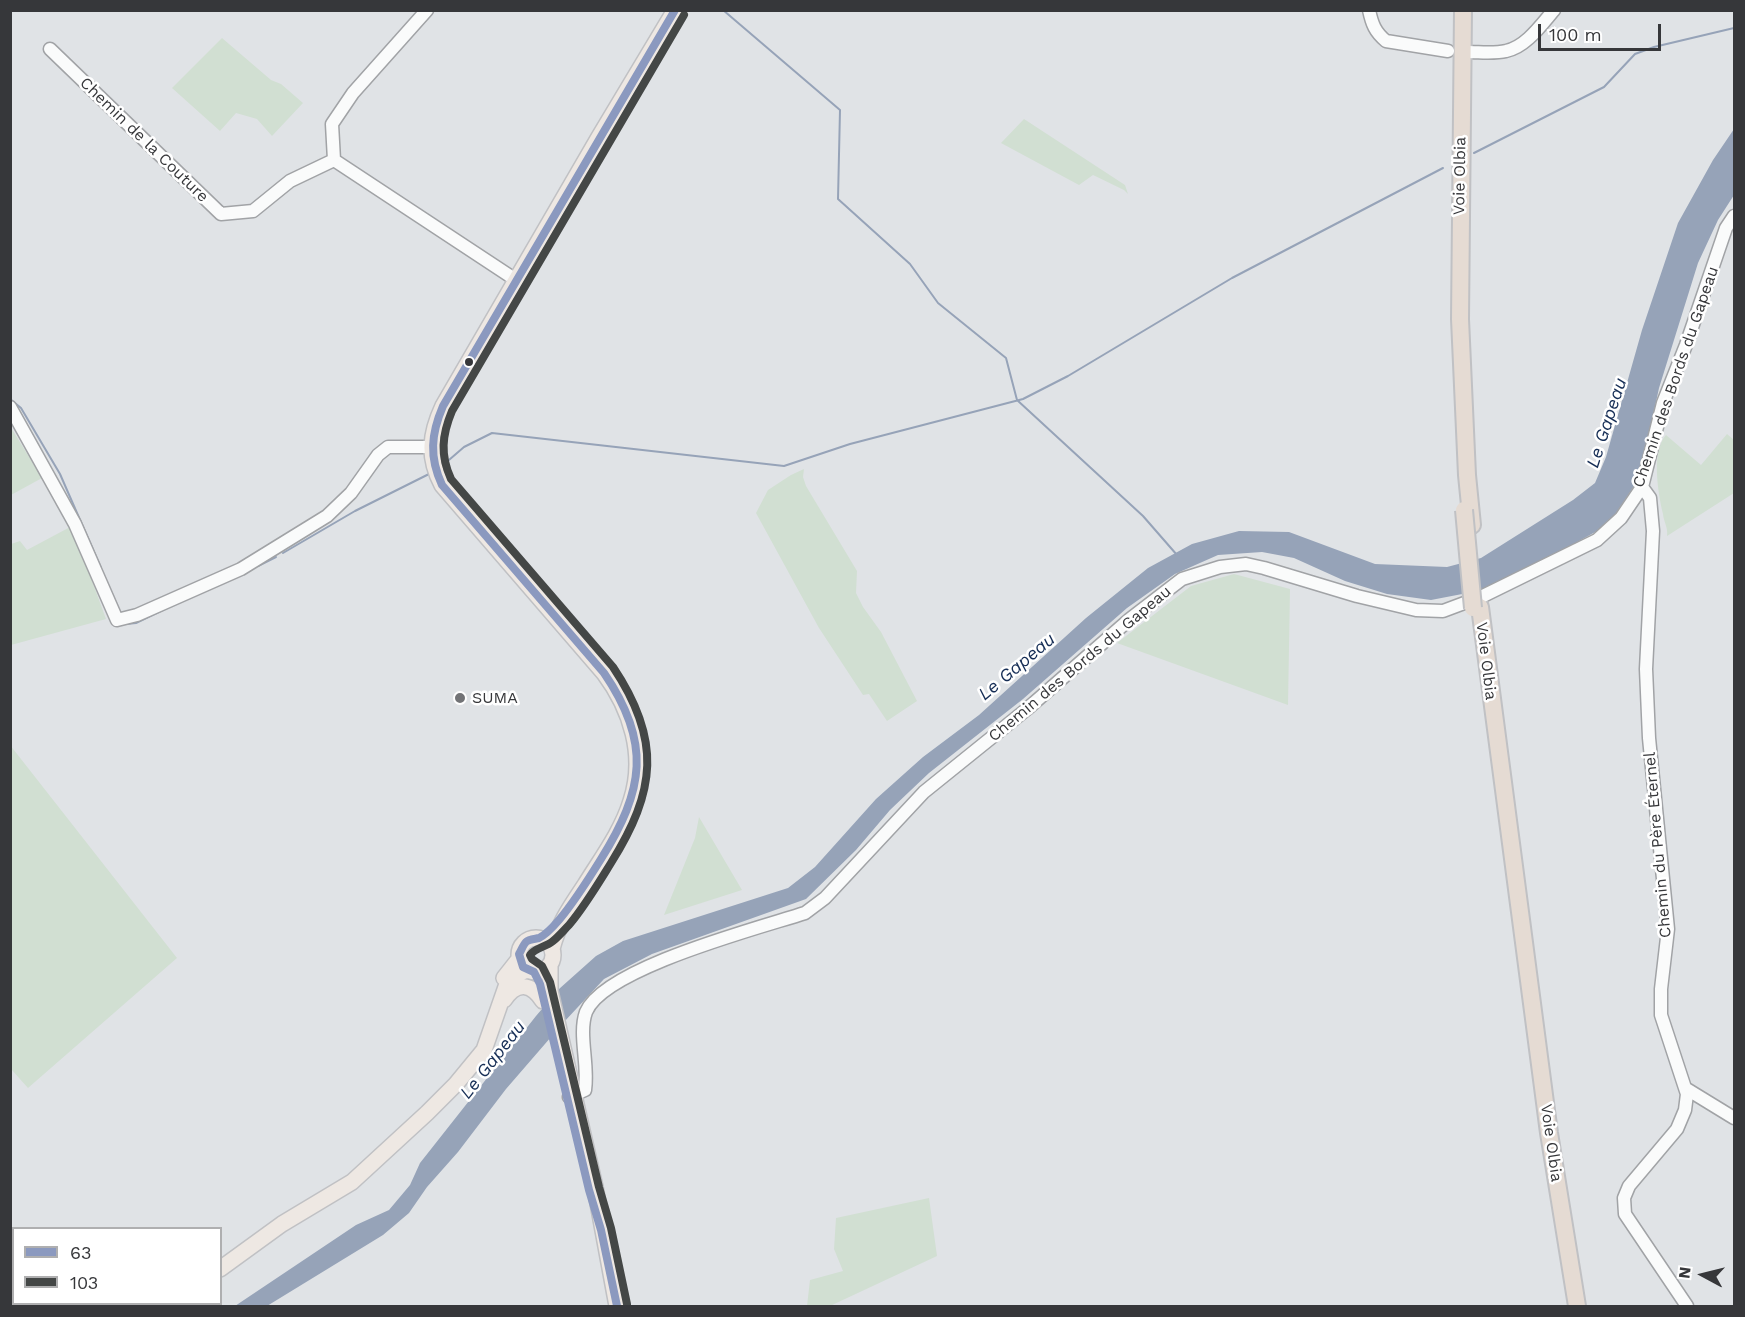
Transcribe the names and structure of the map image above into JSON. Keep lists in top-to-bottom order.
{
  "streets": {
    "highway": ["Voie Olbia"],
    "street": ["Chemin de la Couture", "Chemin des Bords du Gapeau", "Chemin du Père Éternel"]
  },
  "crossings": [
    ["Chemin des Bords du Gapeau", "Chemin du Père Éternel"]
  ],
  "water": ["Le Gapeau"],
  "places": ["SUMA"],
  "lines": ["transit line 63", "transit line 103"],
  "legend": ["63", "103"],
  "scale_bar": "100 m",
  "north": "left"
}
